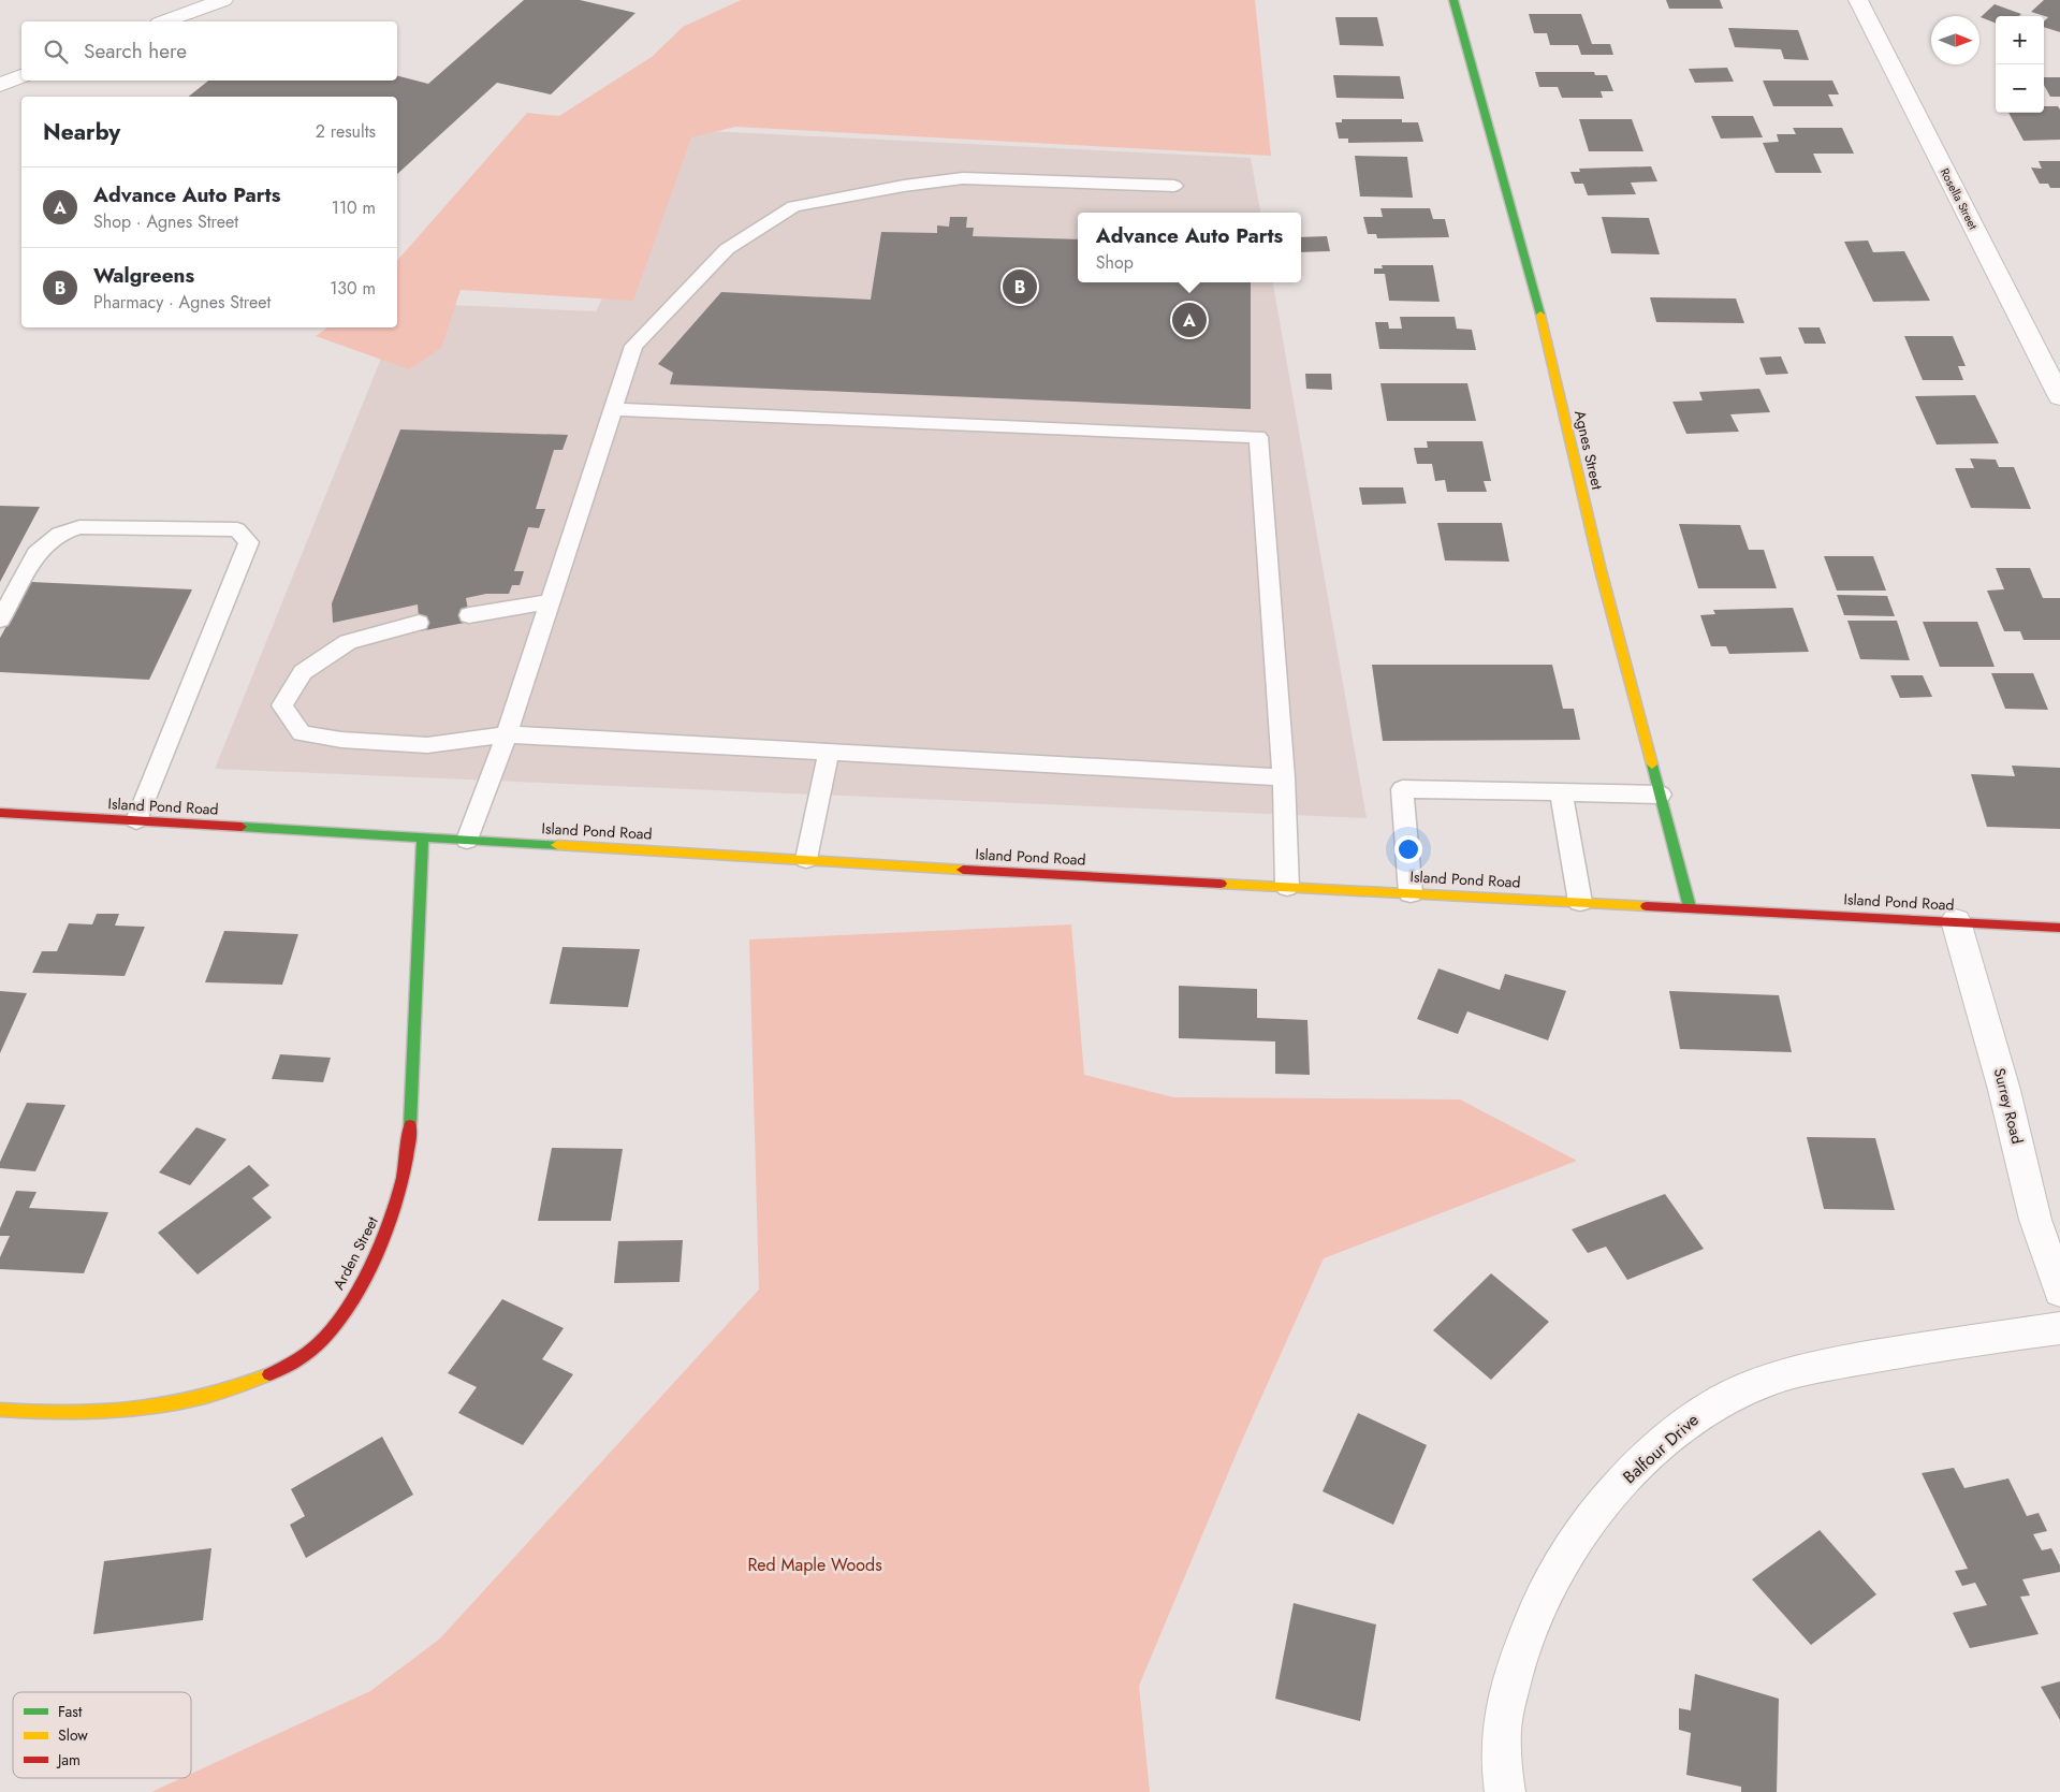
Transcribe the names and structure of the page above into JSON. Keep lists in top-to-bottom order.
{
  "streets": {
    "street": [
      "Rosella Street",
      "Agnes Street",
      "Island Pond Road",
      "Surrey Road",
      "Arden Street",
      "Balfour Drive"
    ]
  },
  "crossings": [
    ["Agnes Street", "Island Pond Road"],
    ["Island Pond Road", "Surrey Road"],
    ["Island Pond Road", "Arden Street"]
  ],
  "parks": ["Red Maple Woods"],
  "legend": ["Fast", "Slow", "Jam"],
  "north": "right",
  "page": {
    "map_buttons": ["+", "−"],
    "search": "Search here",
    "heading": ["Nearby", "2 results"],
    "list": [
      {
        "mark": "A",
        "name": "Advance Auto Parts",
        "note": "Shop · Agnes Street",
        "value": "110 m"
      },
      {
        "mark": "B",
        "name": "Walgreens",
        "note": "Pharmacy · Agnes Street",
        "value": "130 m"
      }
    ],
    "popup": ["Advance Auto Parts", "Shop"],
    "pins": ["B", "A"]
  }
}
